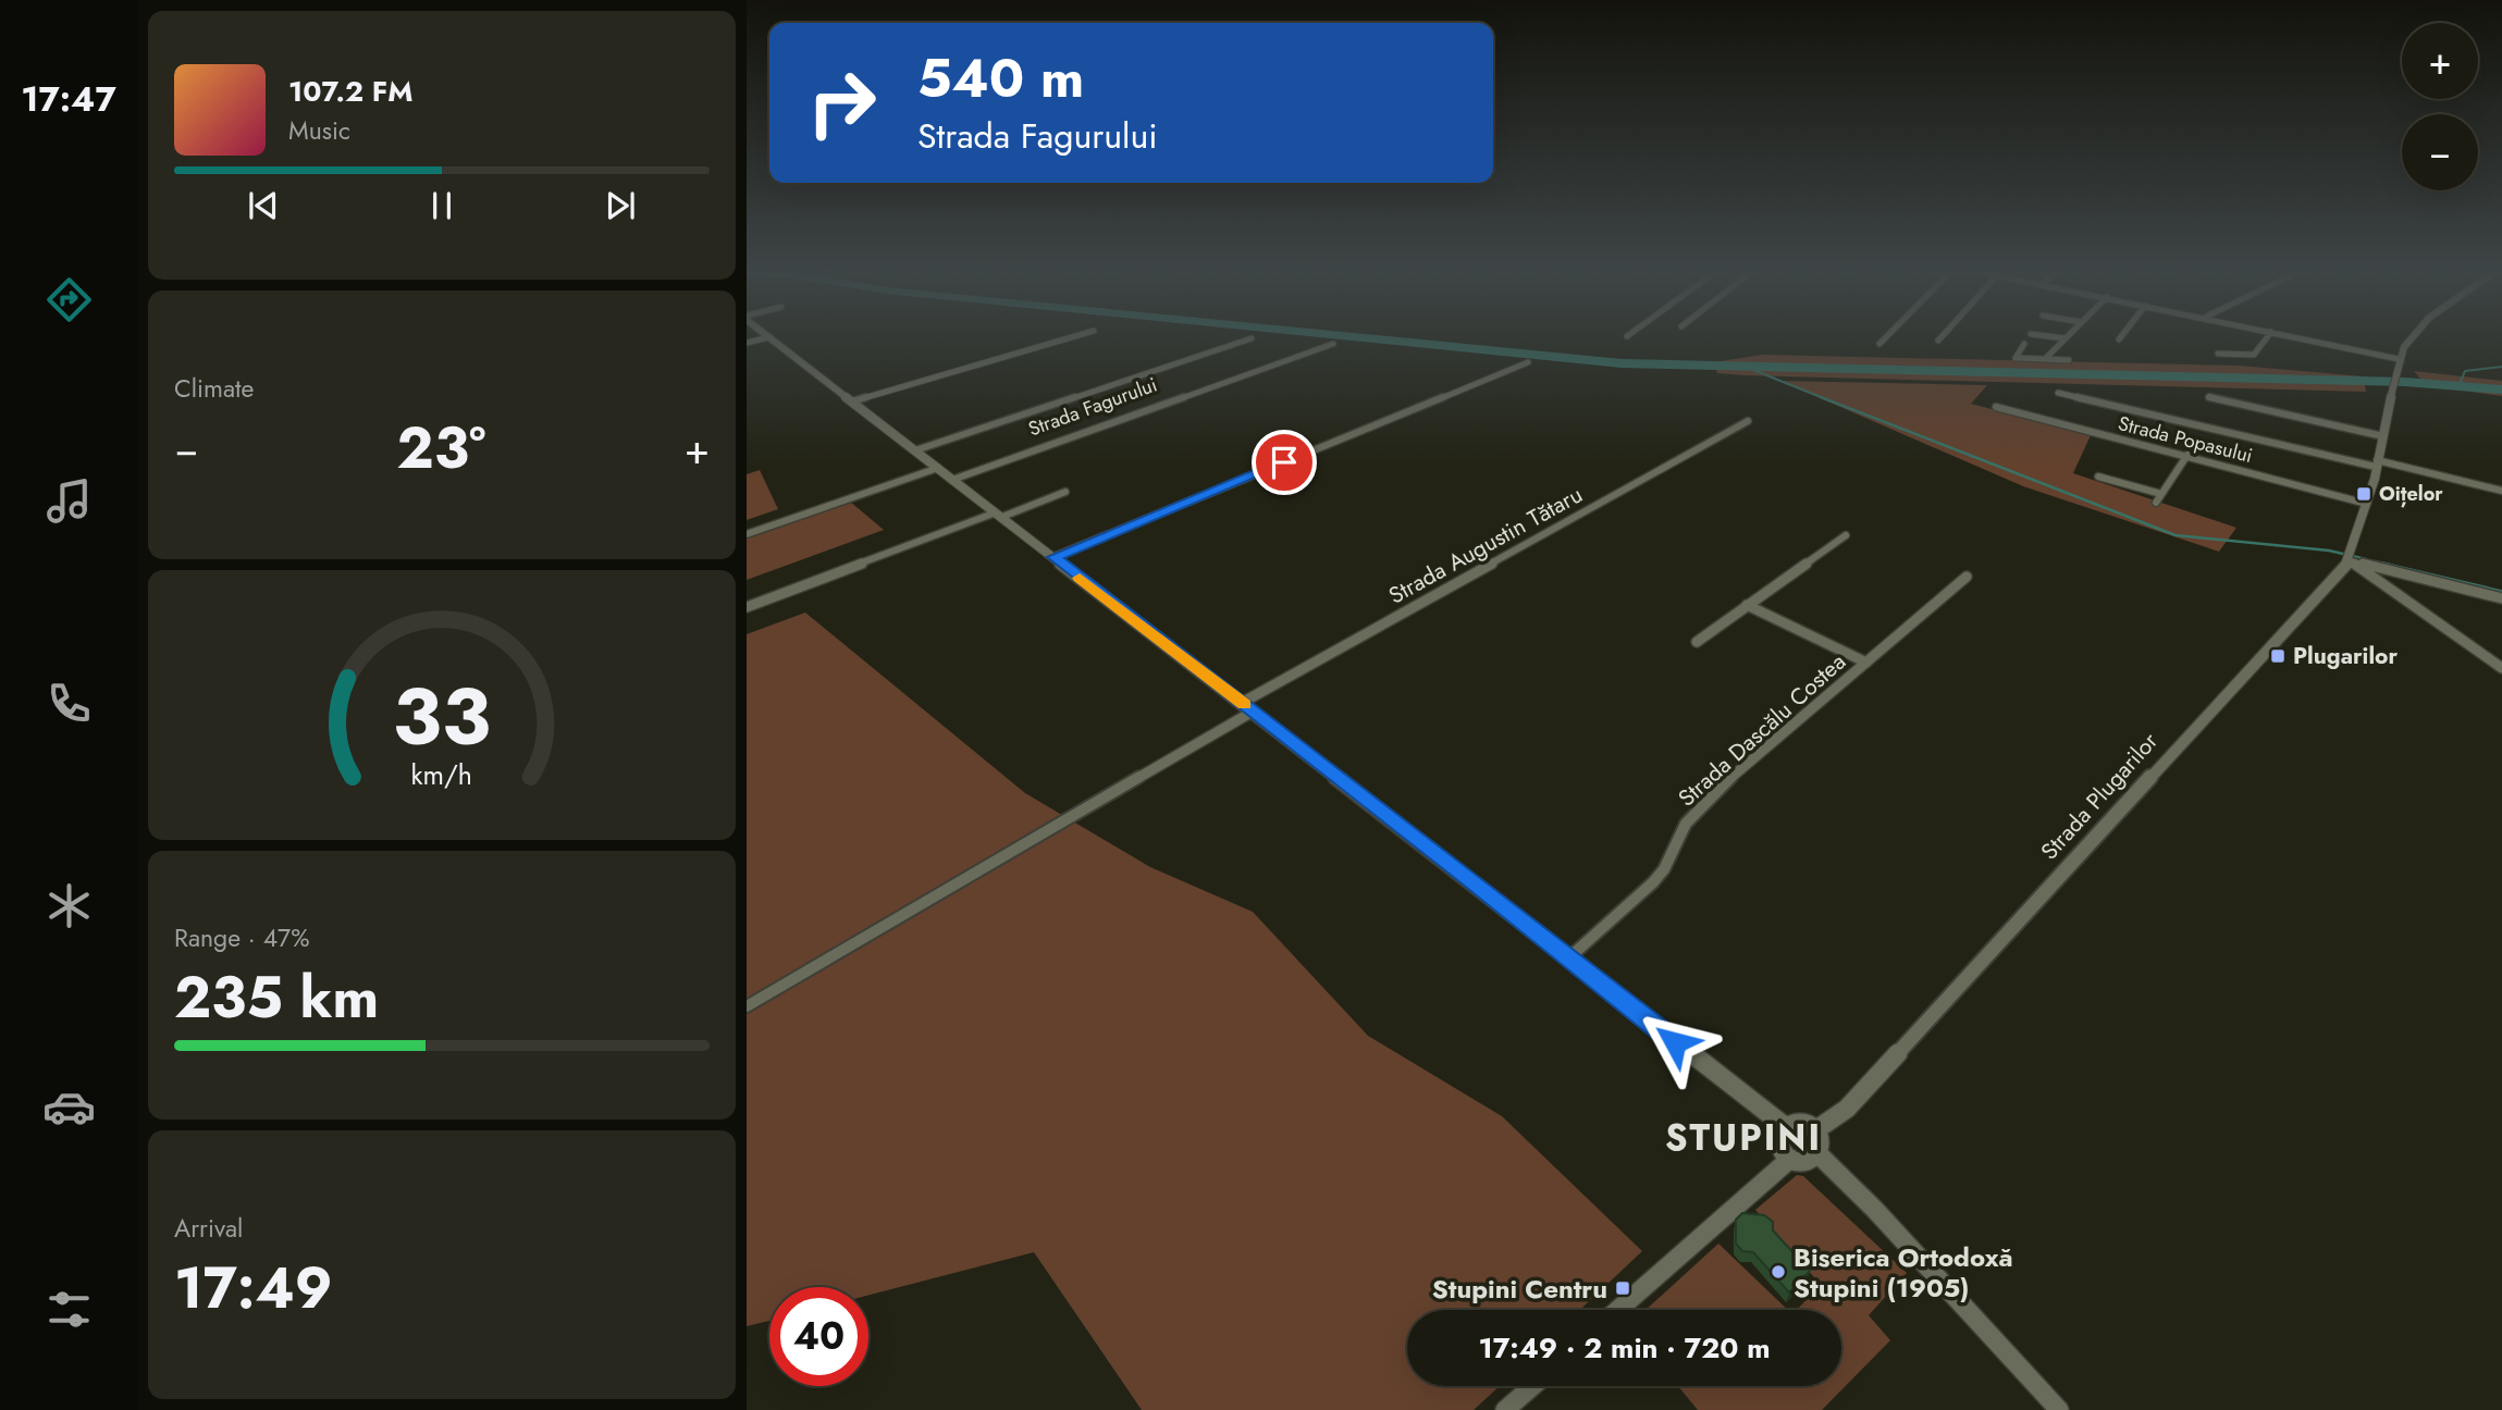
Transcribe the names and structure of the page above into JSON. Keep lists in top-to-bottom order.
{
  "streets": {
    "street": [
      "Strada Fagurului",
      "Strada Popasului",
      "Strada Augustin Tătaru",
      "Strada Dascălu Costea",
      "Strada Plugarilor"
    ]
  },
  "crossings": [
    ["Strada Popasului", "Strada Plugarilor"]
  ],
  "districts": ["STUPINI"],
  "places": {
    "transit": ["Oițelor", "Plugarilor", "Stupini Centru"],
    "other": ["Biserica Ortodoxă Stupini (1905)"]
  },
  "page": {
    "tabs": "17:47",
    "map_buttons": ["+", "−"],
    "turn": ["540 m", "Strada Fagurului"],
    "song": ["107.2 FM", "Music"],
    "tile": [
      "Climate",
      ["Range · 47%", "235 km"],
      ["Arrival", "17:49"]
    ],
    "heat": ["−", "23°", "+"],
    "limit": "40",
    "trip": "17:49 · 2 min · 720 m",
    "gauge": ["33", "km/h"]
  }
}
